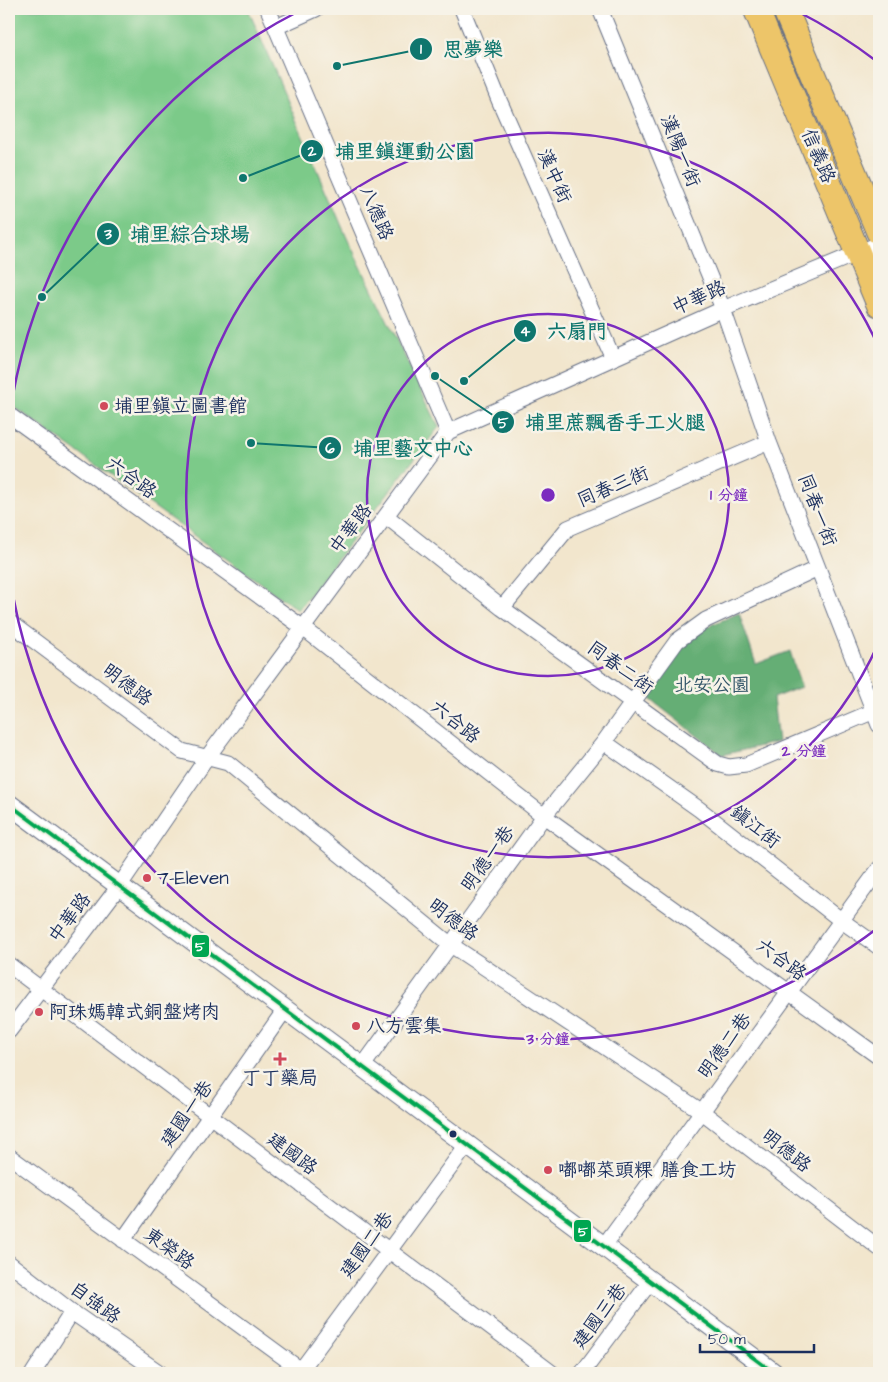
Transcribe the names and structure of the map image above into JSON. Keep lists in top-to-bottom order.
{
  "streets": {
    "main road": ["信義路"],
    "street": [
      "漢陽一街",
      "漢中街",
      "八德路",
      "中華路",
      "六合路",
      "同春三街",
      "同春一街",
      "同春二街",
      "明德路",
      "鎮江街",
      "明德一巷",
      "明德二巷",
      "建國一巷",
      "建國路",
      "建國二巷",
      "東榮路",
      "自強路",
      "建國三巷"
    ]
  },
  "crossings": [
    ["漢陽一街", "中華路"],
    ["漢陽一街", "同春一街"],
    ["信義路", "中華路"],
    ["漢中街", "中華路"],
    ["八德路", "中華路"],
    ["中華路", "六合路"],
    ["中華路", "同春一街"],
    ["中華路", "同春二街"],
    ["中華路", "明德路"],
    ["中華路", "建國路"],
    ["六合路", "明德一巷"],
    ["六合路", "明德二巷"],
    ["同春三街", "同春一街"],
    ["同春三街", "同春二街"],
    ["同春一街", "同春二街"],
    ["同春一街", "明德一巷"],
    ["同春二街", "明德一巷"],
    ["明德路", "明德一巷"],
    ["明德路", "明德二巷"],
    ["鎮江街", "明德一巷"],
    ["鎮江街", "明德二巷"],
    ["建國一巷", "建國路"],
    ["建國一巷", "東榮路"],
    ["建國路", "建國二巷"],
    ["建國二巷", "東榮路"]
  ],
  "parks": ["北安公園"],
  "places": {
    "other": [
      "思夢樂",
      "埔里鎮運動公園",
      "埔里綜合球場",
      "埔里蔗飄香手工火腿",
      "六扇門",
      "埔里鎮立圖書館",
      "埔里藝文中心",
      "7-Eleven",
      "阿珠媽韓式銅盤烤肉",
      "八方雲集",
      "嘟嘟菜頭粿 膳食工坊"
    ],
    "health": ["丁丁藥局"]
  },
  "lines": ["transit line 5"],
  "scale_bar": "50 m",
  "rings": ["1 分鐘", "2 分鐘", "3 分鐘"]
}
